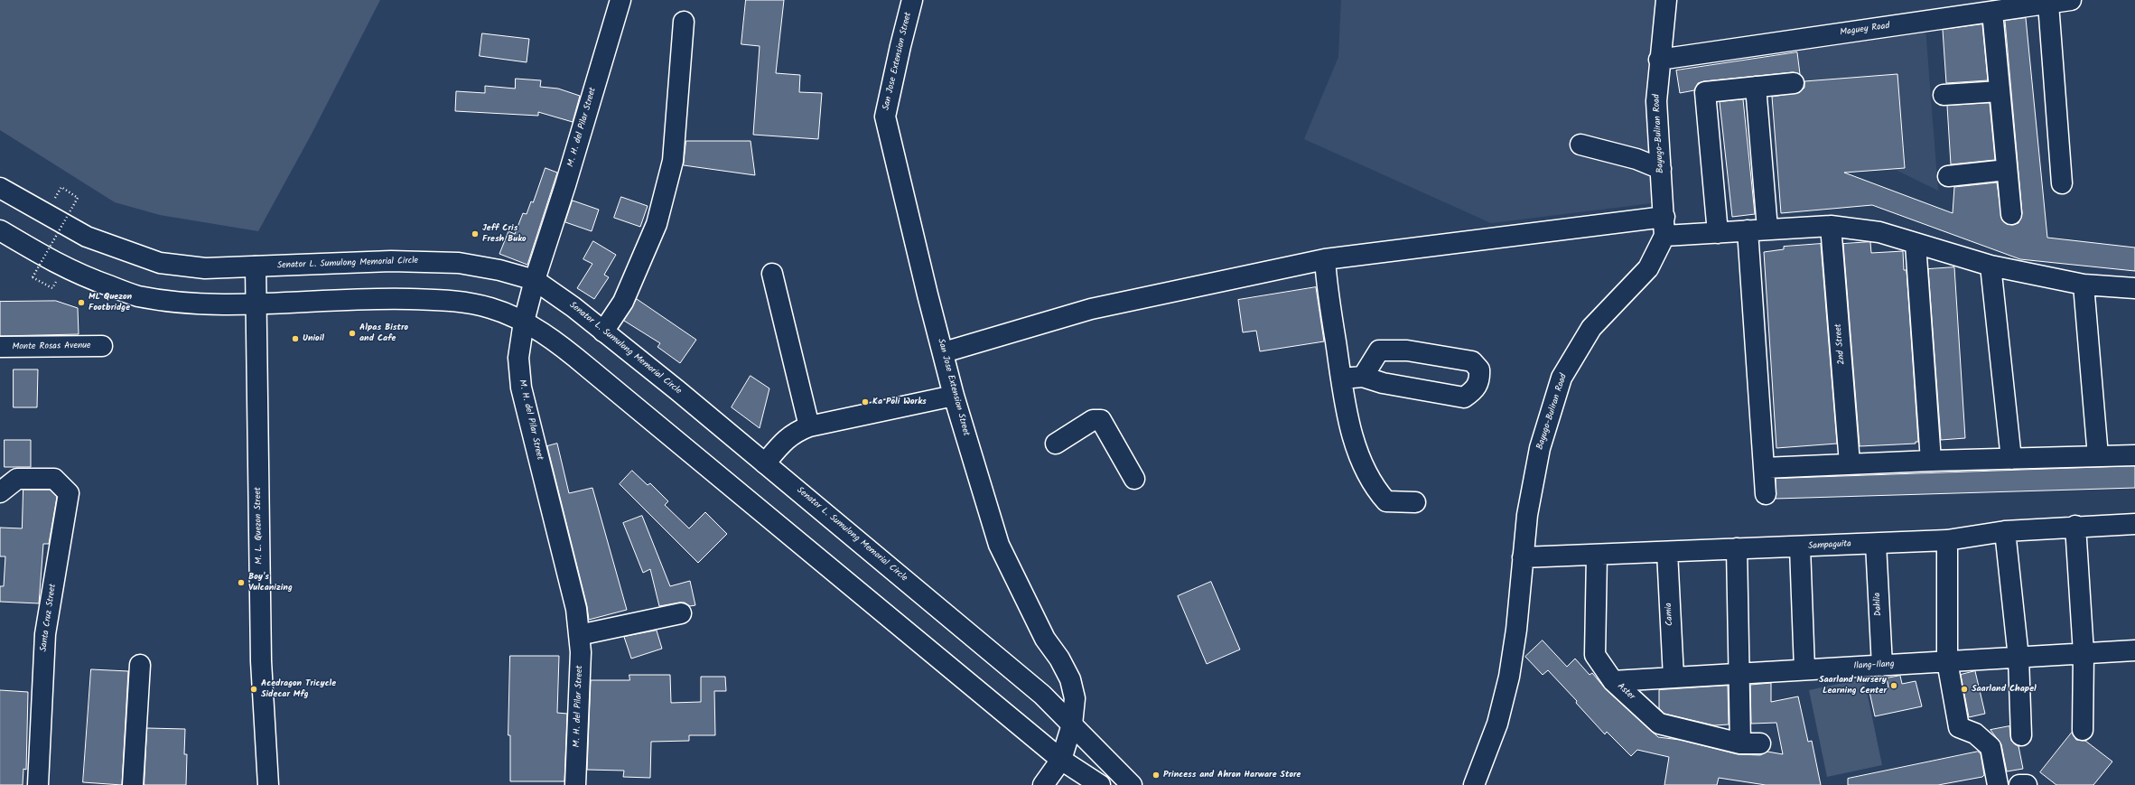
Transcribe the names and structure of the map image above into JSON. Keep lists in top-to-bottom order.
{
  "streets": {
    "street": [
      "Maguey Road",
      "San Jose Extension Street",
      "M. H. del Pilar Street",
      "Bayugo-Buliran Road",
      "Senator L. Sumulong Memorial Circle",
      "2nd Street",
      "Monte Rosas Avenue",
      "M. L. Quezon Street",
      "Sampaguita",
      "Dahlia",
      "Camia",
      "Santa Cruz Street",
      "Ilang-Ilang",
      "Aster"
    ]
  },
  "crossings": [
    ["Maguey Road", "Bayugo-Buliran Road"],
    ["San Jose Extension Street", "Senator L. Sumulong Memorial Circle"],
    ["M. H. del Pilar Street", "Senator L. Sumulong Memorial Circle"],
    ["Bayugo-Buliran Road", "Sampaguita"],
    ["Senator L. Sumulong Memorial Circle", "M. L. Quezon Street"],
    ["Sampaguita", "Dahlia"],
    ["Sampaguita", "Camia"],
    ["Sampaguita", "Aster"],
    ["Dahlia", "Ilang-Ilang"],
    ["Camia", "Ilang-Ilang"],
    ["Ilang-Ilang", "Aster"]
  ],
  "places": [
    "Jeff Cris Fresh Buko",
    "ML Quezon Footbridge",
    "Alpas Bistro and Cafe",
    "Unioil",
    "Ka Poli Works",
    "Boy's Vulcanizing",
    "Saarland Nursery Learning Center",
    "Acedragon Tricycle Sidecar Mfg",
    "Saarland Chapel",
    "Princess and Ahron Harware Store"
  ]
}
